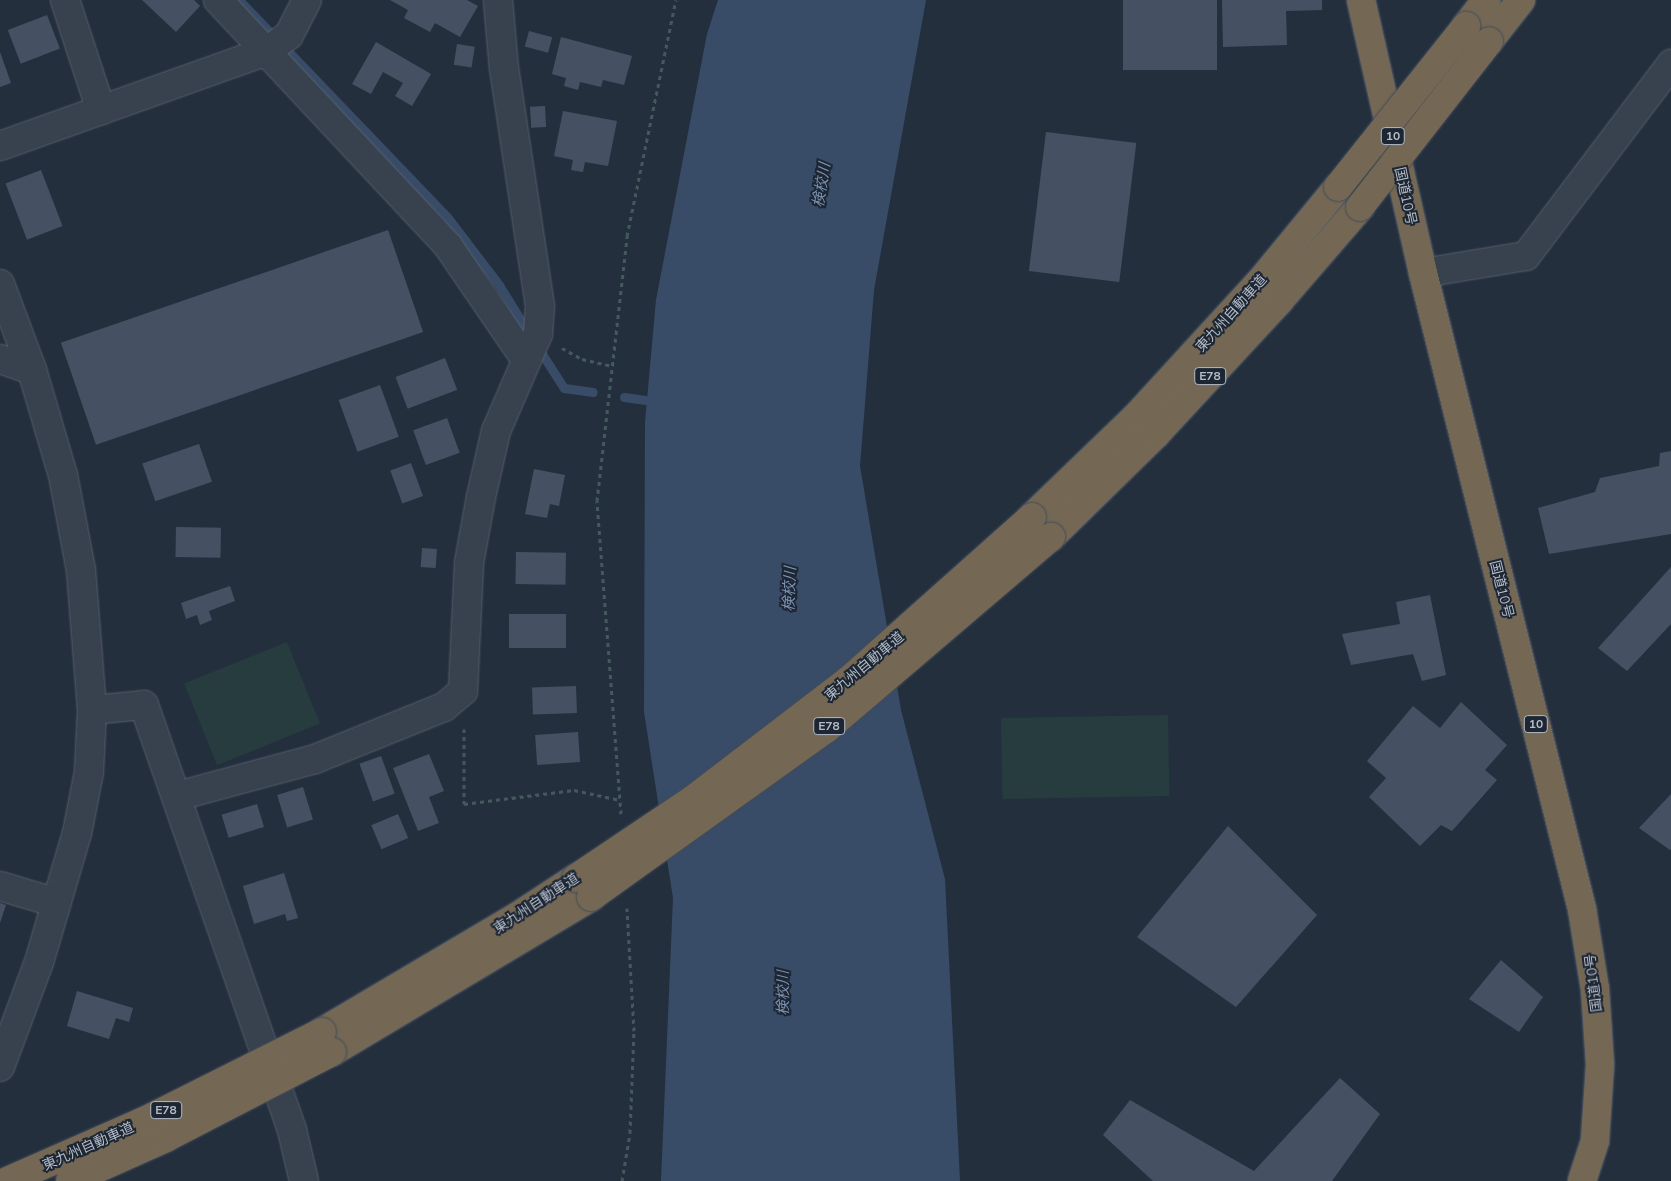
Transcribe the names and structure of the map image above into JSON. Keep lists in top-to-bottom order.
{
  "streets": {
    "highway": [
      "10",
      "国道10号",
      "東九州自動車道",
      "E78"
    ]
  },
  "water": ["検校川"]
}
